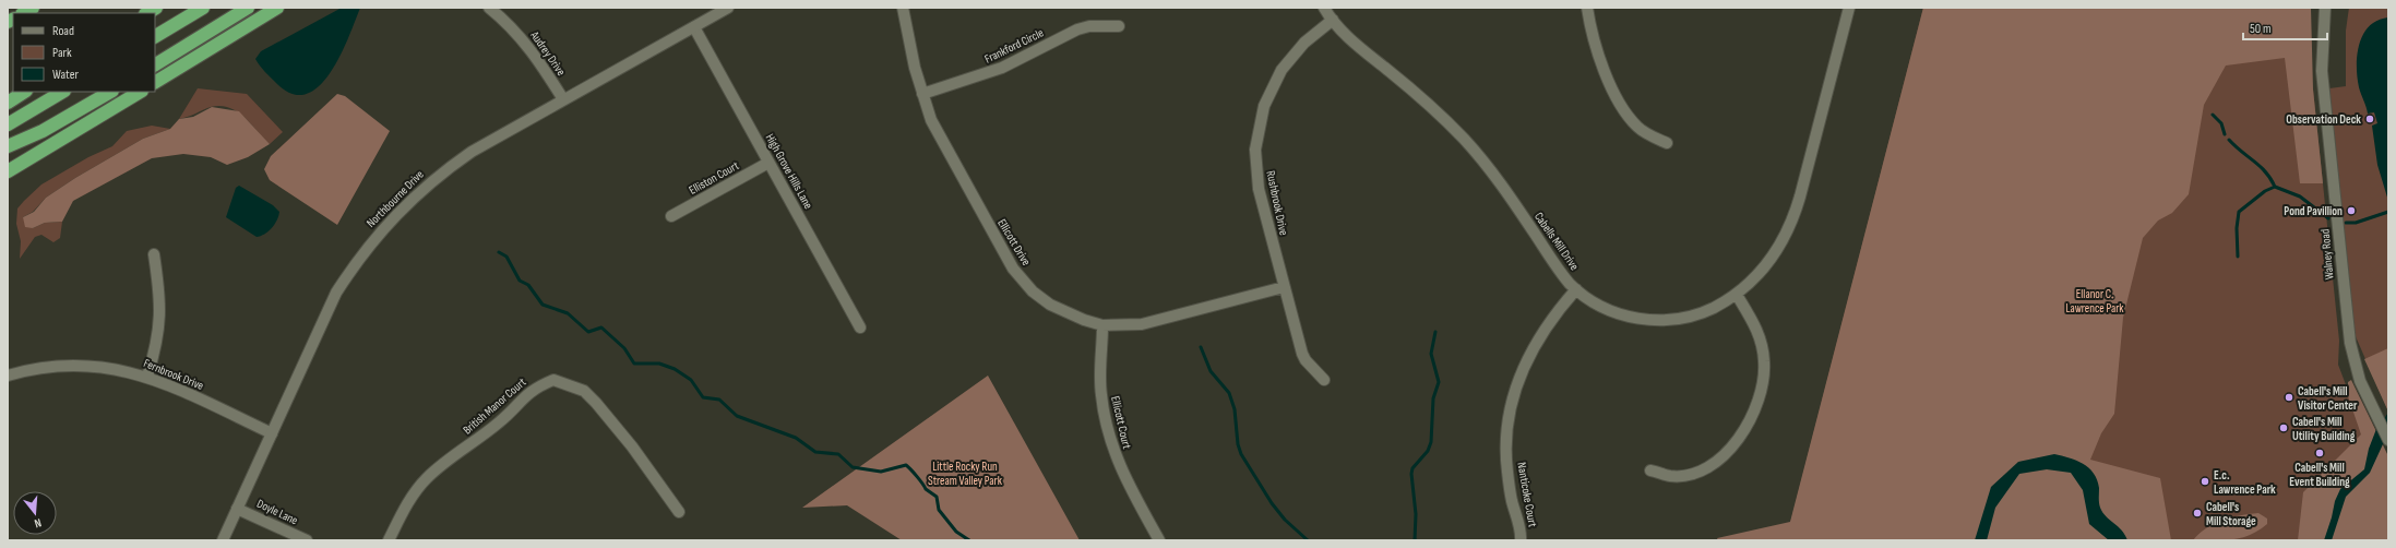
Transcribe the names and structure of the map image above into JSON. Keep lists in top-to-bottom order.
{
  "streets": {
    "street": [
      "Frankford Circle",
      "Audrey Drive",
      "High Grove Hills Lane",
      "Elliston Court",
      "Northbourne Drive",
      "Rushbrook Drive",
      "Cabells Mill Drive",
      "Ellicott Drive",
      "Walney Road",
      "Fernbrook Drive",
      "British Manor Court",
      "Ellicott Court",
      "Nanticoke Court",
      "Doyle Lane"
    ]
  },
  "crossings": [
    ["Frankford Circle", "Ellicott Drive"],
    ["Audrey Drive", "Northbourne Drive"],
    ["High Grove Hills Lane", "Elliston Court"],
    ["High Grove Hills Lane", "Northbourne Drive"],
    ["Northbourne Drive", "Fernbrook Drive"],
    ["Northbourne Drive", "Doyle Lane"],
    ["Rushbrook Drive", "Cabells Mill Drive"],
    ["Rushbrook Drive", "Ellicott Drive"],
    ["Cabells Mill Drive", "Nanticoke Court"],
    ["Ellicott Drive", "Ellicott Court"]
  ],
  "parks": ["Ellanor C. Lawrence Park", "Little Rocky Run Stream Valley Park"],
  "places": [
    "Observation Deck",
    "Pond Pavillion",
    "Cabell's Mill Visitor Center",
    "Cabell's Mill Utility Building",
    "Cabell's Mill Event Building",
    "E.c. Lawrence Park",
    "Cabell's Mill Storage"
  ],
  "legend": ["Road", "Park", "Water"],
  "scale_bar": "50 m",
  "north": "bottom"
}
